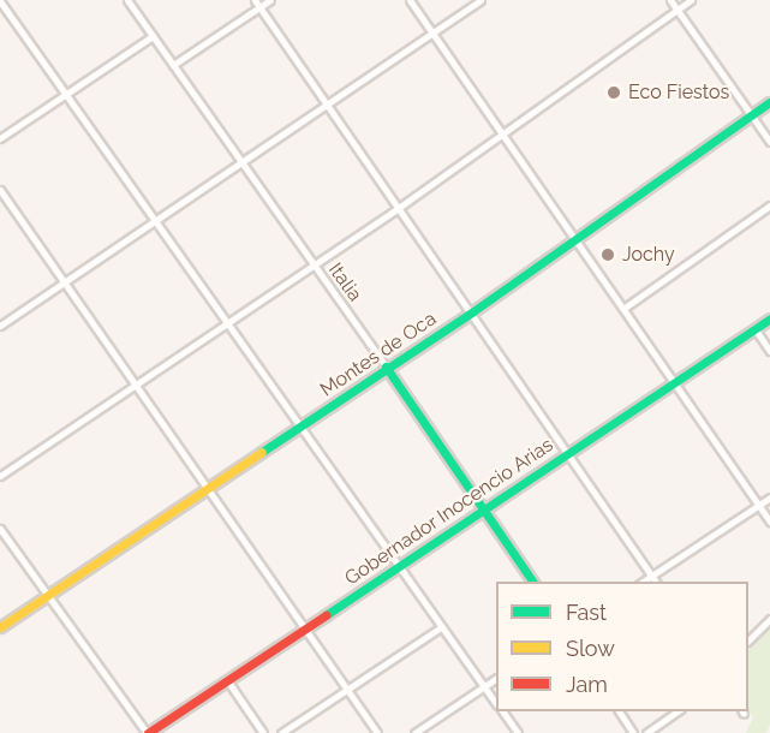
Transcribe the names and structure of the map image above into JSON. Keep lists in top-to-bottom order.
{
  "streets": {
    "street": ["Italia", "Montes de Oca", "Gobernador Inocencio Arias"]
  },
  "crossings": [
    ["Italia", "Montes de Oca"],
    ["Italia", "Gobernador Inocencio Arias"]
  ],
  "places": ["Eco Fiestos", "Jochy"],
  "legend": ["Fast", "Slow", "Jam"]
}
